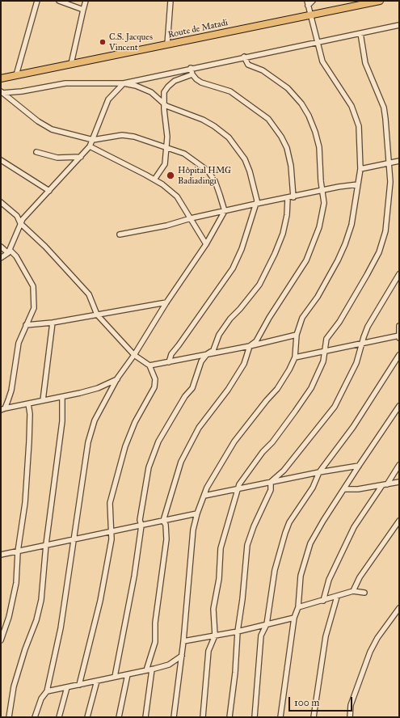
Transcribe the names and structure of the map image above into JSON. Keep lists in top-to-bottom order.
{
  "streets": {
    "highway": ["Route de Matadi"]
  },
  "places": ["C.S. Jacques Vincent", "Hôpital HMG Badiadingi"],
  "scale_bar": "100 m"
}
